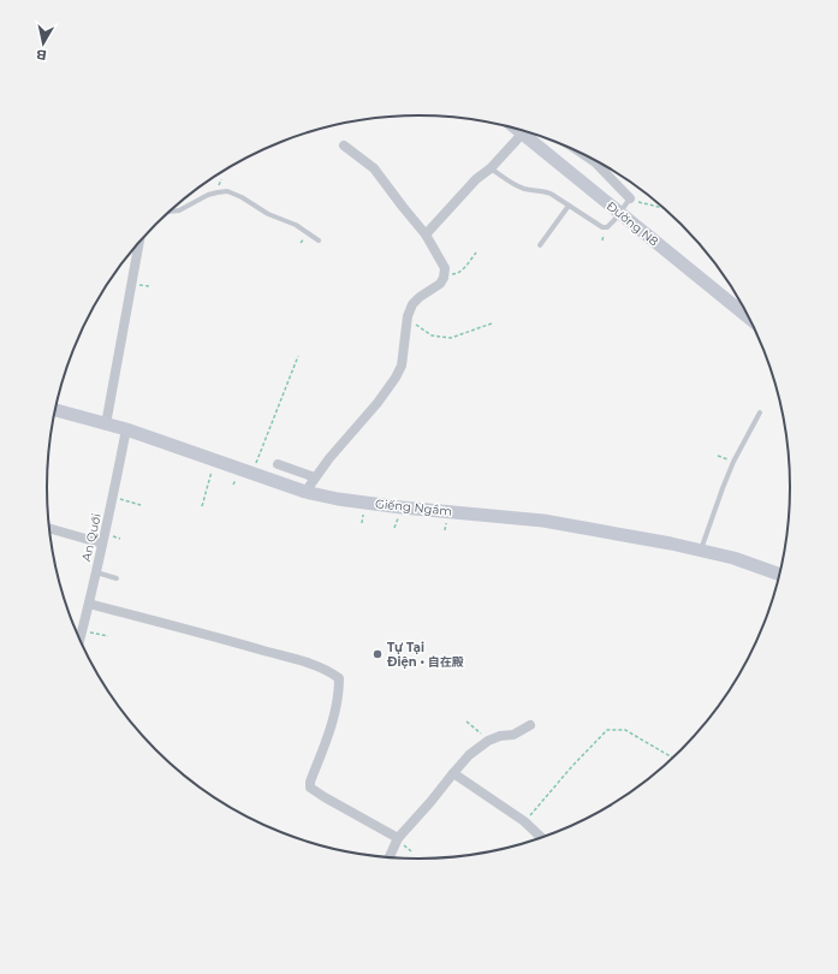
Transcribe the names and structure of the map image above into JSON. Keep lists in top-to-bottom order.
{
  "streets": {
    "street": ["Đường N8", "Giếng Ngầm", "An Quới"]
  },
  "crossings": [
    ["Giếng Ngầm", "An Quới"]
  ],
  "places": ["Tự Tại Điện • 自在殿"],
  "north": "bottom"
}
